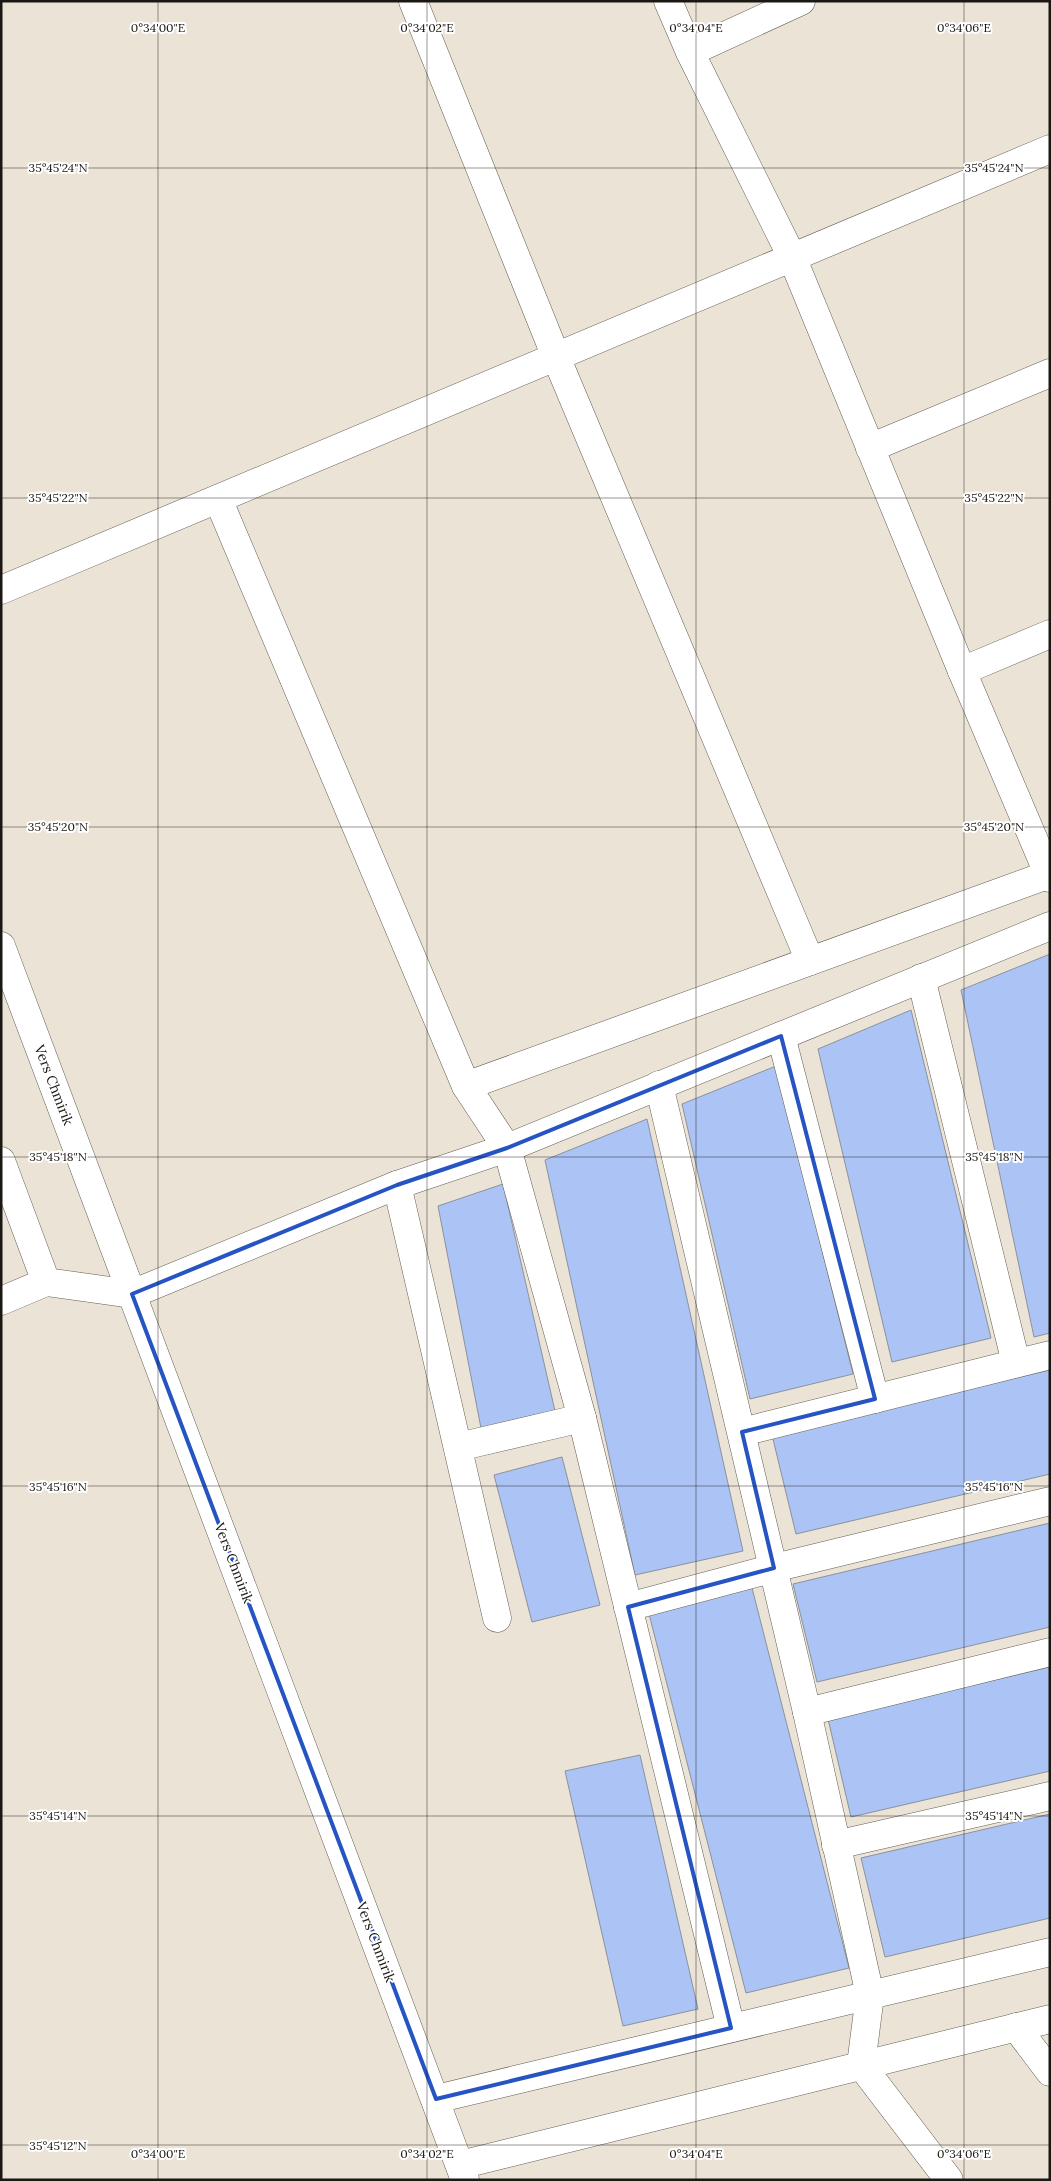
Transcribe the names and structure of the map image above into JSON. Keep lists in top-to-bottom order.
{
  "streets": {
    "street": ["Vers Chmirik"]
  },
  "coordinates": [
    "0°34'00\"E",
    "0°34'02\"E",
    "0°34'04\"E",
    "0°34'06\"E",
    "35°45'24\"N",
    "35°45'22\"N",
    "35°45'20\"N",
    "35°45'18\"N",
    "35°45'16\"N",
    "35°45'14\"N",
    "35°45'12\"N"
  ]
}
